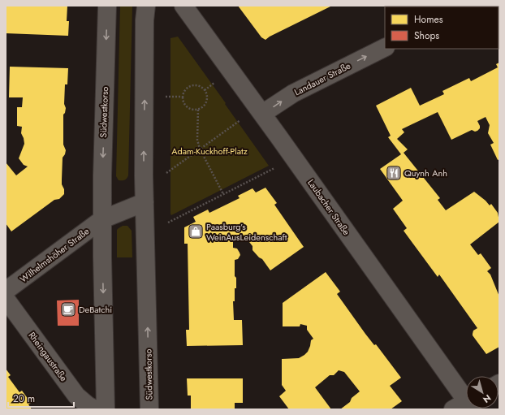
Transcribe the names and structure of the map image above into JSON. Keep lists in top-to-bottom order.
{
  "streets": {
    "street": [
      "Landauer Straße",
      "Südwestkorso",
      "Laubacher Straße",
      "Wilhelmshöher Straße",
      "Rheingaustraße"
    ]
  },
  "crossings": [
    ["Landauer Straße", "Laubacher Straße"],
    ["Südwestkorso", "Wilhelmshöher Straße"]
  ],
  "one_way": ["Landauer Straße"],
  "parks": ["Adam-Kuckhoff-Platz"],
  "places": {
    "restaurant": ["Quynh Anh"],
    "shop": ["Paasburg’s WeinAusLeidenschaft"],
    "cafe": ["DeBatchi"]
  },
  "legend": ["Homes", "Shops"],
  "scale_bar": "20 m",
  "north": "bottom right"
}
